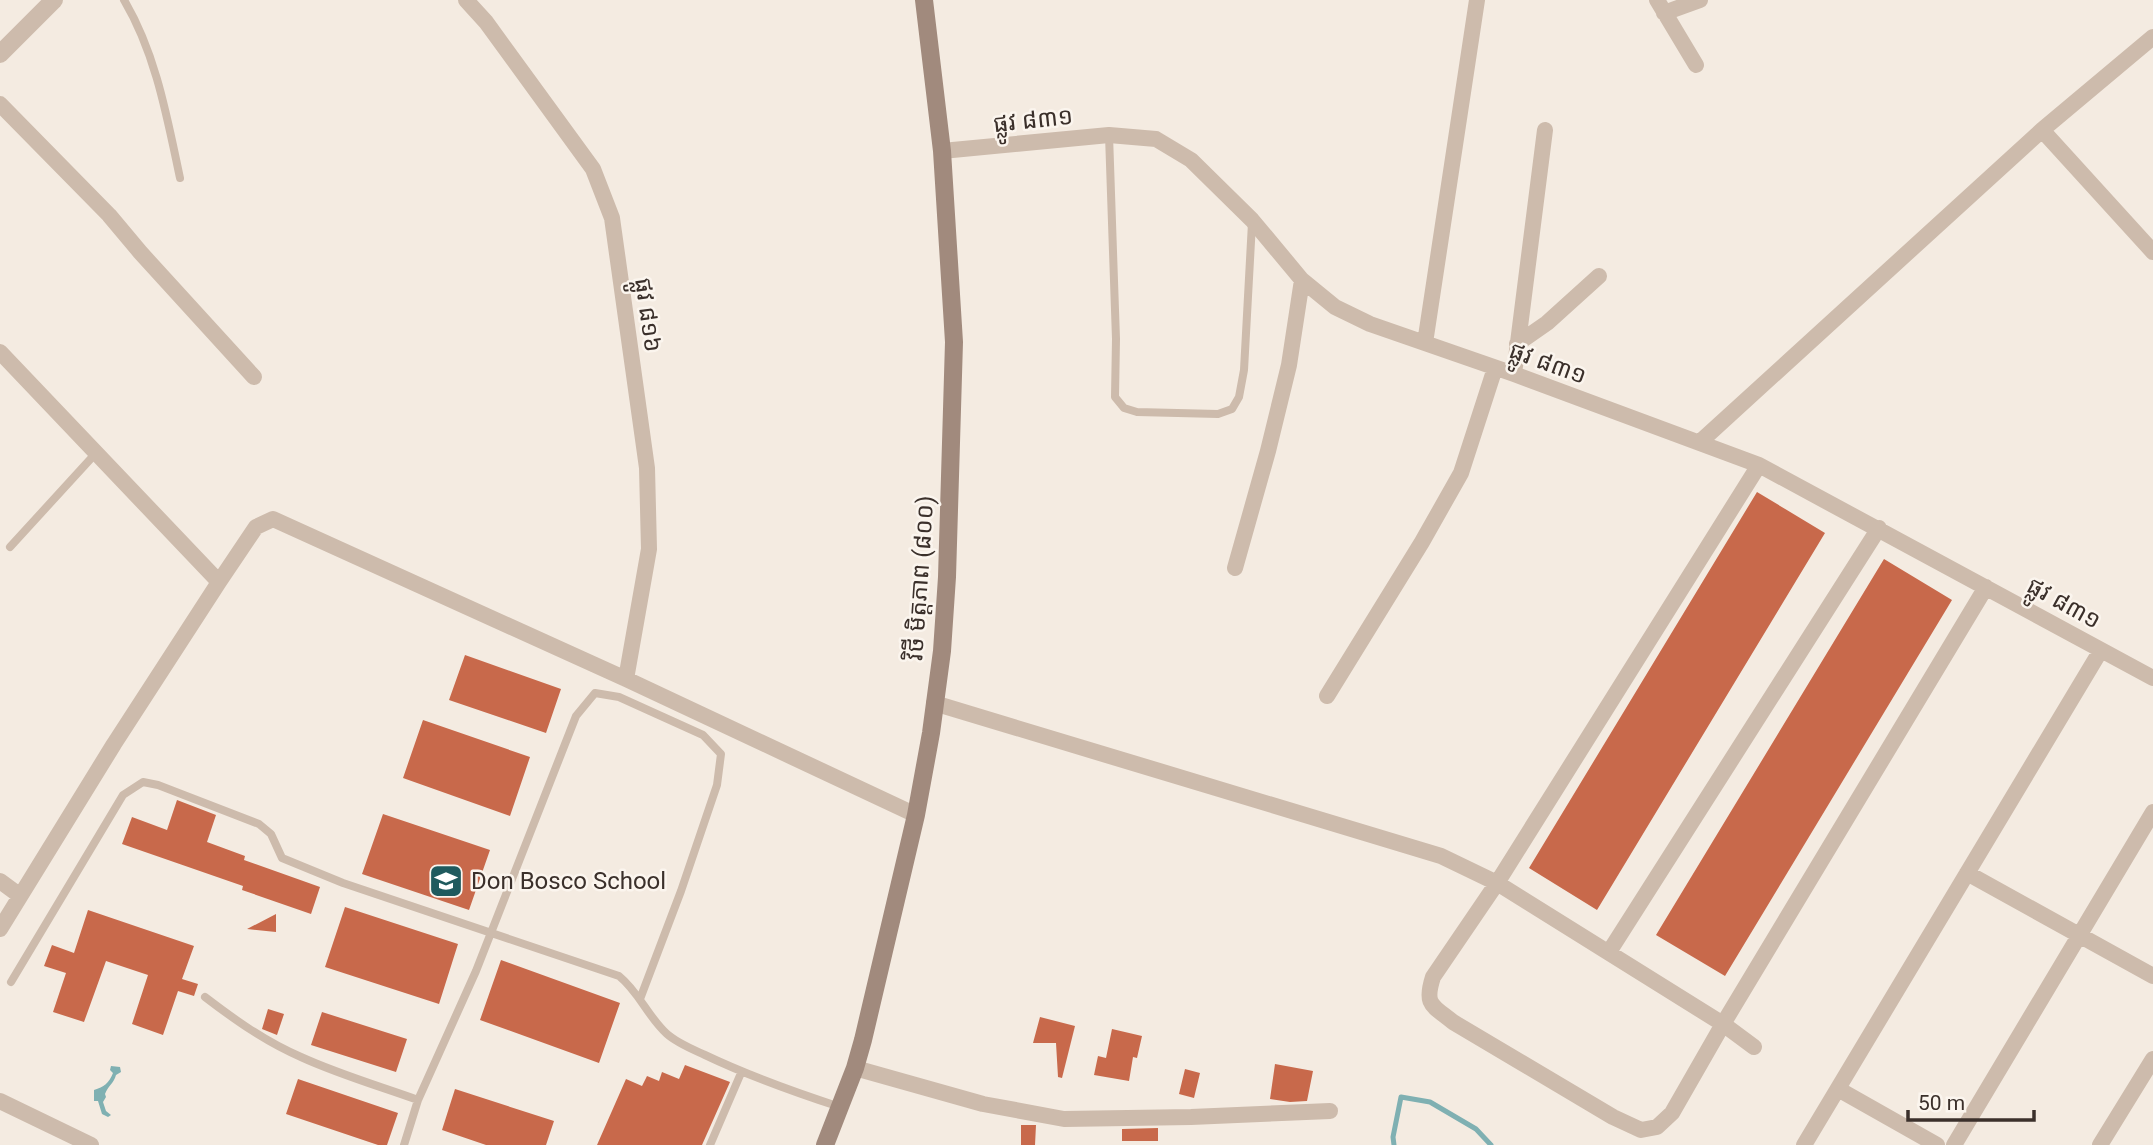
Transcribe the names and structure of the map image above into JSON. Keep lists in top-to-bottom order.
{
  "streets": {
    "main road": ["វិថី មិត្តភាព (៨០០)"],
    "street": ["ផ្លូវ ៨៣១", "ផ្លូវ ៨១៦"]
  },
  "crossings": [
    ["ផ្លូវ ៨៣១", "វិថី មិត្តភាព (៨០០)"]
  ],
  "places": {
    "school or university": ["Don Bosco School"]
  },
  "scale_bar": "50 m"
}
